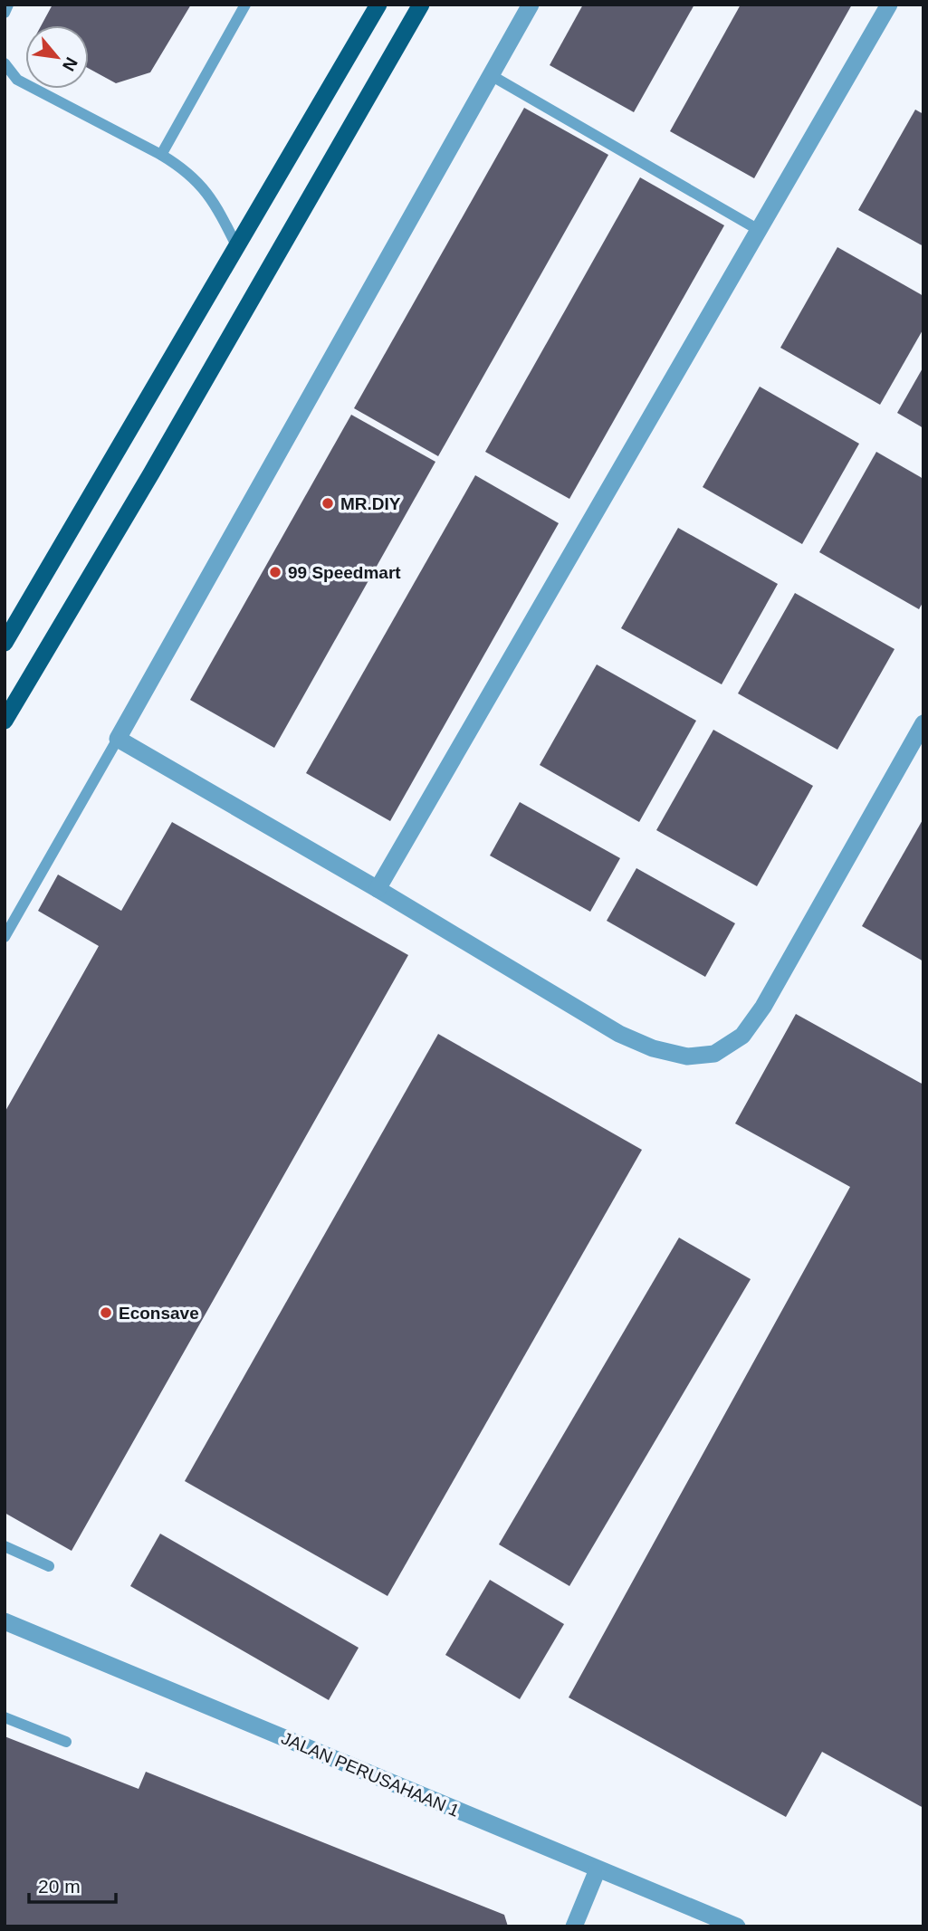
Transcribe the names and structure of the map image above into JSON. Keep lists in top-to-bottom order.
{
  "streets": {
    "street": ["JALAN PERUSAHAAN 1"]
  },
  "places": ["MR.DIY", "99 Speedmart", "Econsave"],
  "scale_bar": "20 m",
  "north": "bottom right"
}
